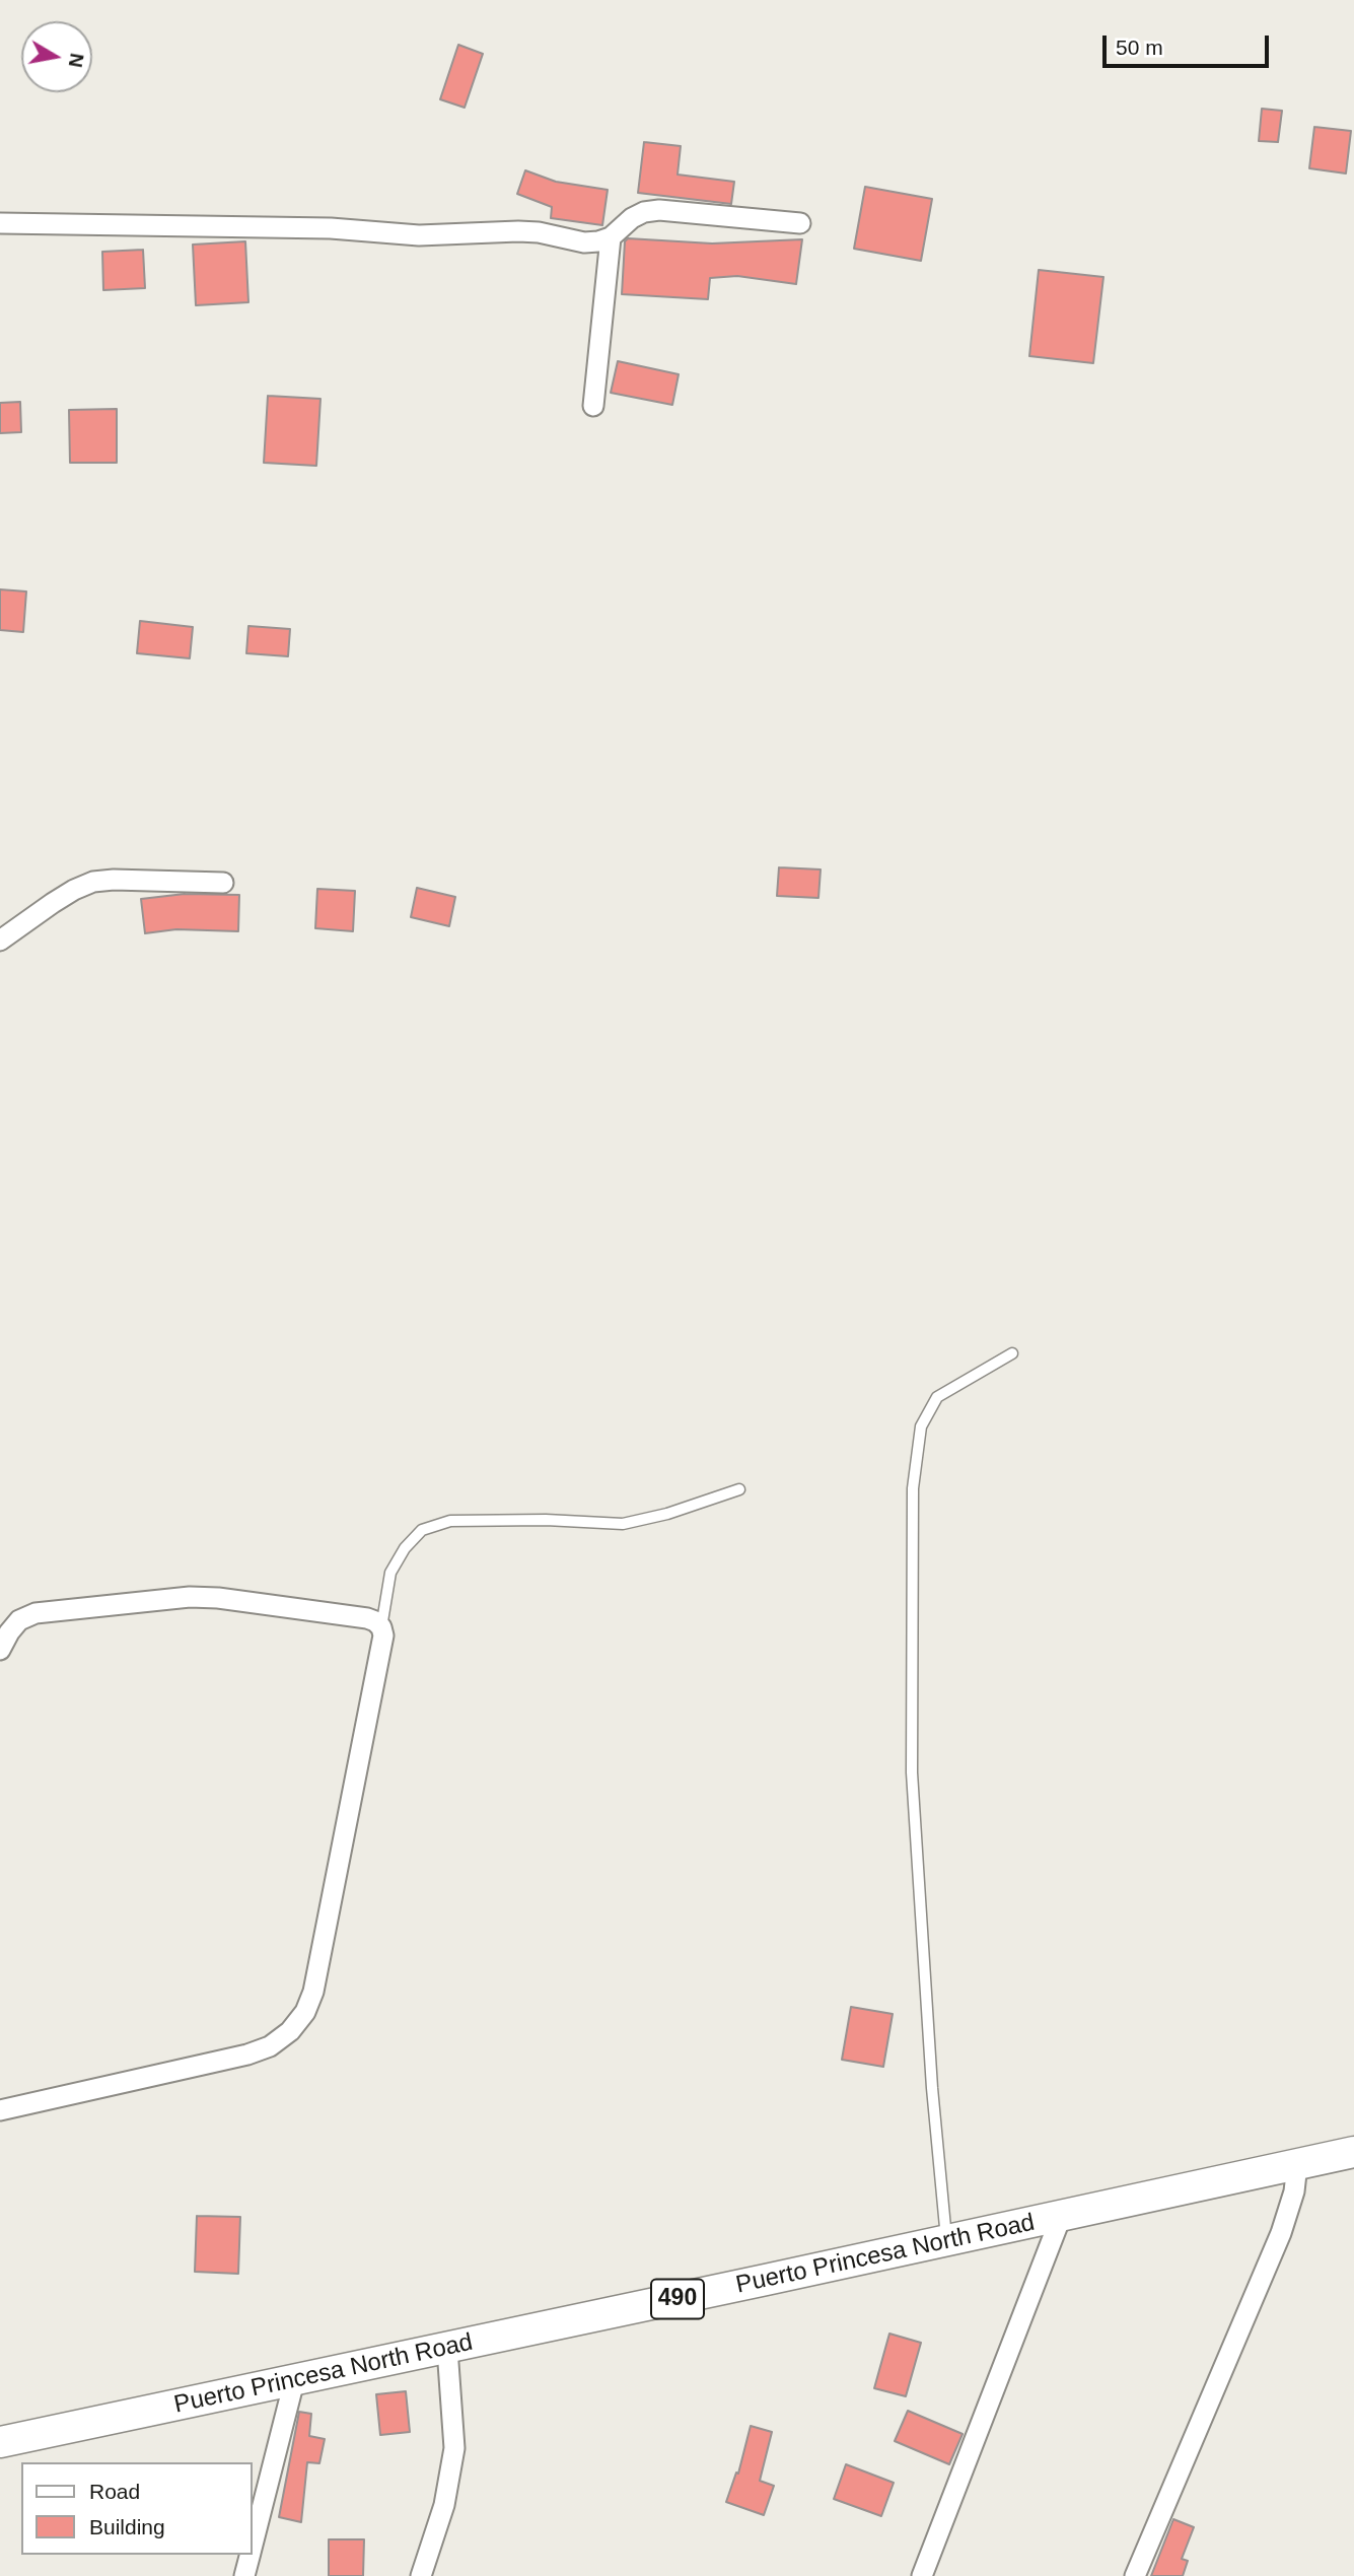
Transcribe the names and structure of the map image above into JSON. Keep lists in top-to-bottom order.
{
  "streets": {
    "main road": ["Puerto Princesa North Road", "490"]
  },
  "legend": ["Road", "Building"],
  "scale_bar": "50 m",
  "north": "right"
}
